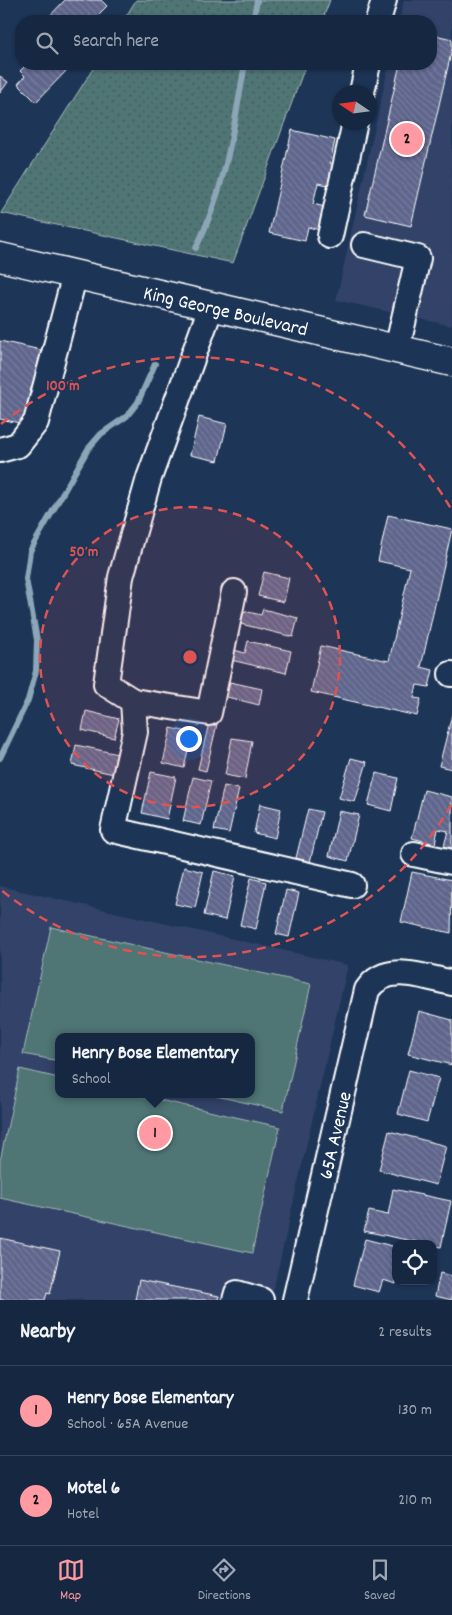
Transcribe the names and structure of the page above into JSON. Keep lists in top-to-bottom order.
{
  "streets": {
    "main road": ["King George Boulevard"],
    "street": ["65A Avenue"]
  },
  "north": "left",
  "page": {
    "search": "Search here",
    "pins": ["2", "1"],
    "popup": ["Henry Bose Elementary", "School"],
    "heading": ["Nearby", "2 results"],
    "list": [
      {
        "mark": "1",
        "name": "Henry Bose Elementary",
        "note": "School · 65A Avenue",
        "value": "130 m"
      },
      {
        "mark": "2",
        "name": "Motel 6",
        "note": "Hotel",
        "value": "210 m"
      }
    ],
    "nav": ["Map", "Directions", "Saved"]
  },
  "rings": ["100 m", "50 m"]
}
